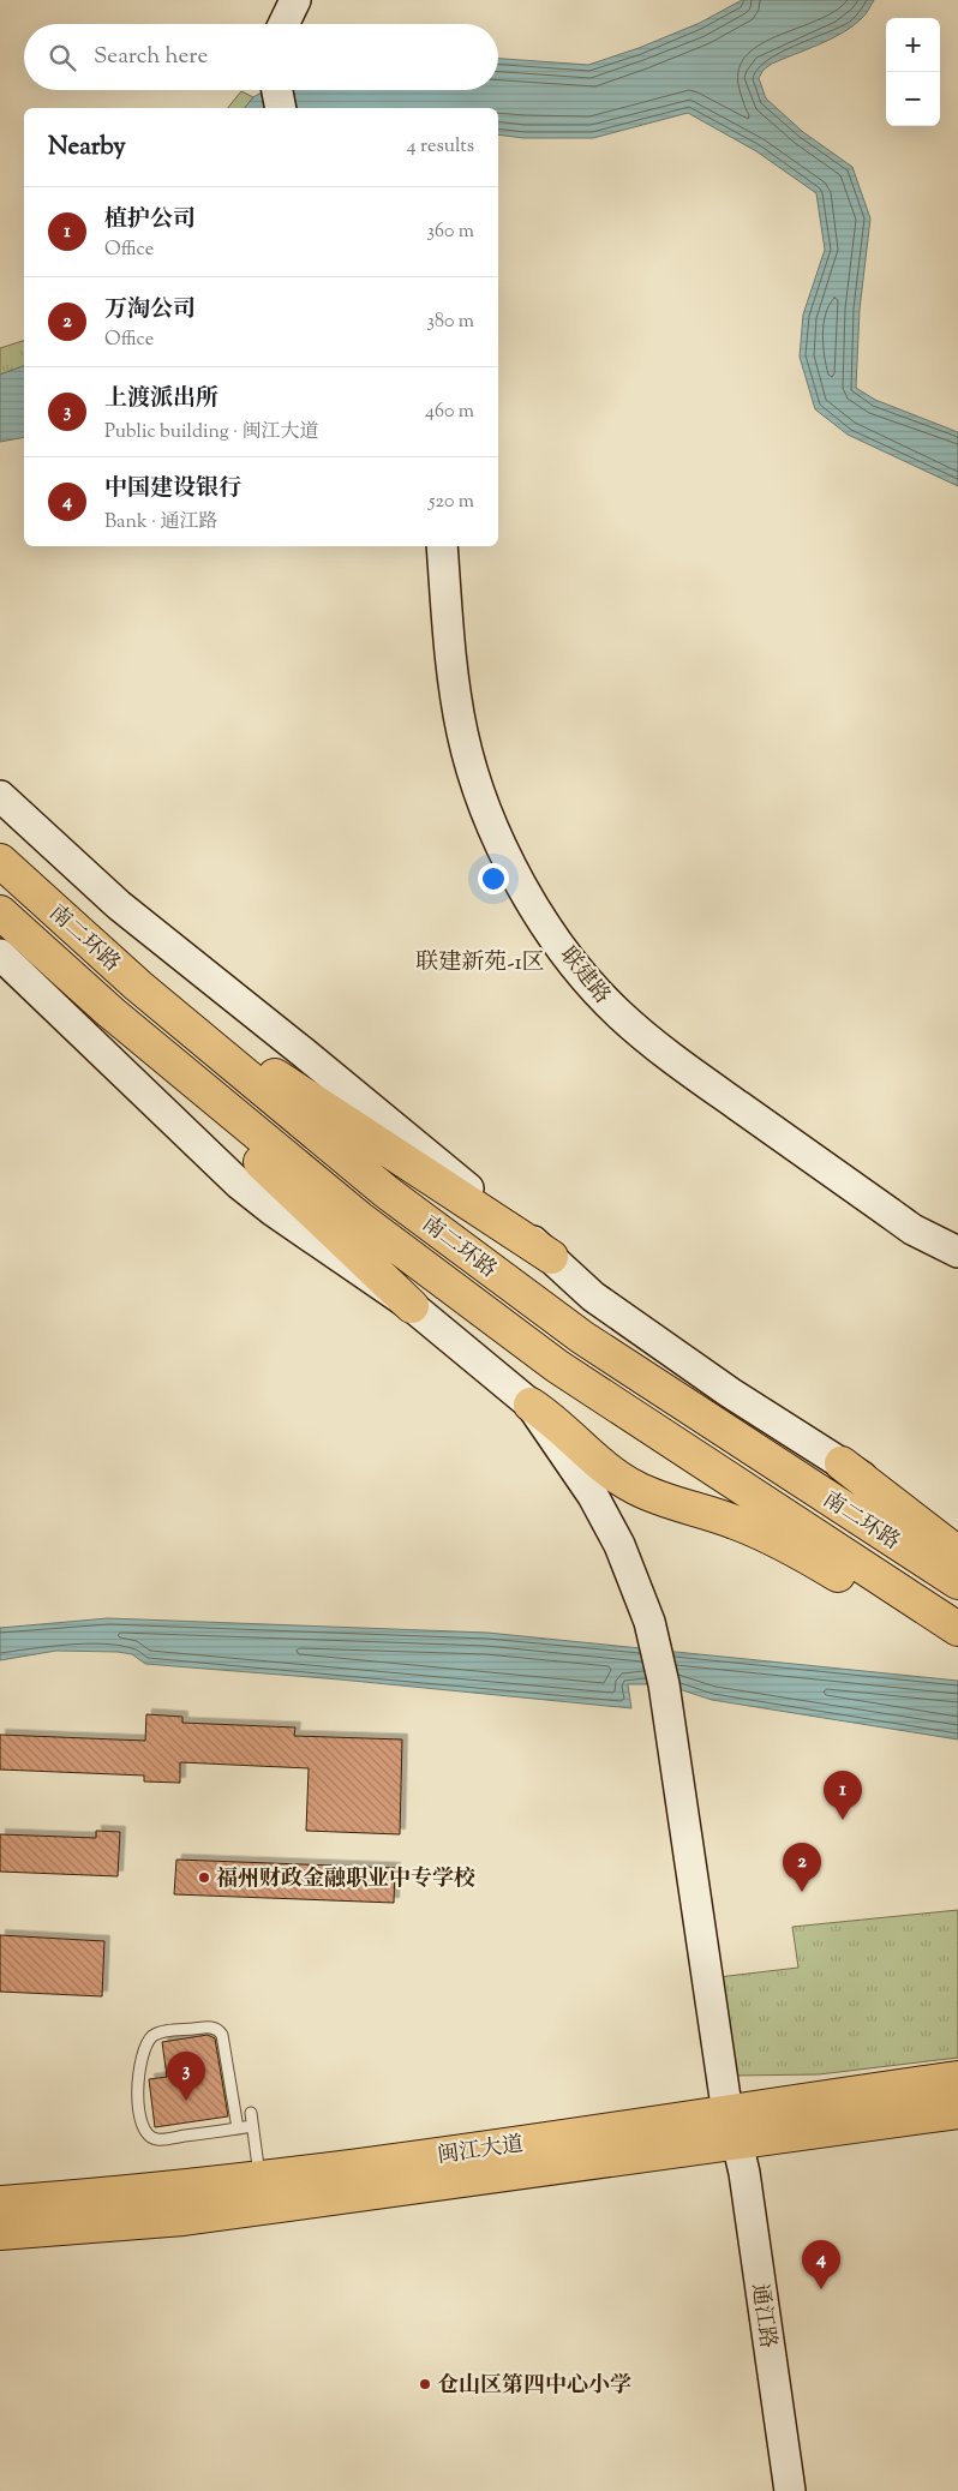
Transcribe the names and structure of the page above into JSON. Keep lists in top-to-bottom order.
{
  "streets": {
    "main road": ["南二环路", "闽江大道"],
    "street": ["联建路", "通江路"]
  },
  "crossings": [
    ["闽江大道", "通江路"]
  ],
  "districts": ["联建新苑-1区"],
  "places": ["福州财政金融职业中专学校", "仓山区第四中心小学"],
  "page": {
    "map_buttons": ["+", "−"],
    "search": "Search here",
    "heading": ["Nearby", "4 results"],
    "list": [
      {
        "mark": "1",
        "name": "植护公司",
        "note": "Office",
        "value": "360 m"
      },
      {
        "mark": "2",
        "name": "万淘公司",
        "note": "Office",
        "value": "380 m"
      },
      {
        "mark": "3",
        "name": "上渡派出所",
        "note": "Public building · 闽江大道",
        "value": "460 m"
      },
      {
        "mark": "4",
        "name": "中国建设银行",
        "note": "Bank · 通江路",
        "value": "520 m"
      }
    ],
    "pins": [
      "1",
      "2",
      "3",
      "4"
    ]
  }
}
